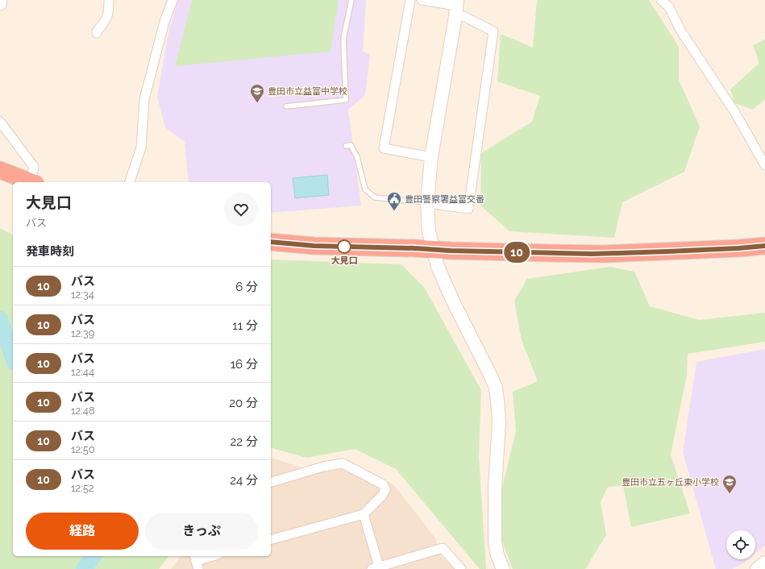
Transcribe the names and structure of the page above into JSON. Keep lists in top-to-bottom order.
{
  "places": {
    "school or university": ["豊田市立益富中学校", "豊田市立五ヶ丘東小学校"],
    "public building": ["豊田警察署益富交番"],
    "other": ["大見口"]
  },
  "lines": ["bus line 10"],
  "page": {
    "on_map": "10",
    "heading": [
      ["大見口", "バス"],
      "発車時刻"
    ],
    "list": [
      {
        "mark": "10",
        "name": "バス",
        "note": "12:34",
        "value": "6 分"
      },
      {
        "mark": "10",
        "name": "バス",
        "note": "12:39",
        "value": "11 分"
      },
      {
        "mark": "10",
        "name": "バス",
        "note": "12:44",
        "value": "16 分"
      },
      {
        "mark": "10",
        "name": "バス",
        "note": "12:48",
        "value": "20 分"
      },
      {
        "mark": "10",
        "name": "バス",
        "note": "12:50",
        "value": "22 分"
      },
      {
        "mark": "10",
        "name": "バス",
        "note": "12:52",
        "value": "24 分"
      }
    ],
    "buttons": ["経路", "きっぷ"]
  }
}
